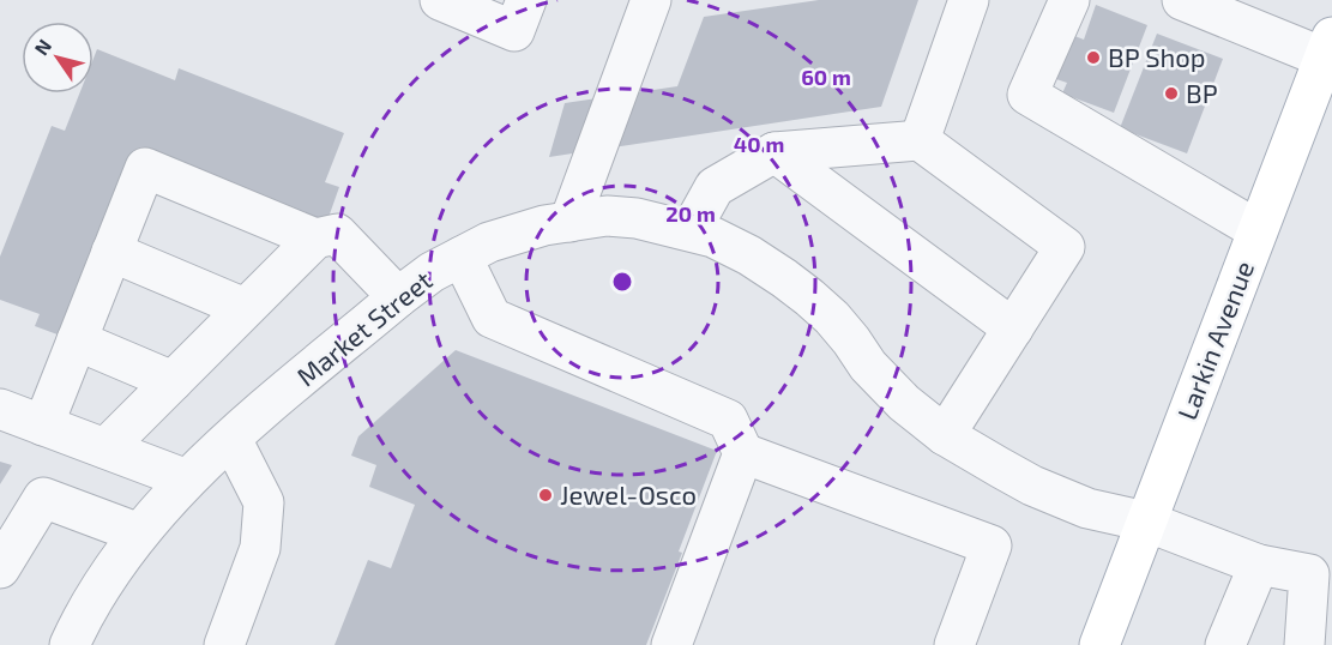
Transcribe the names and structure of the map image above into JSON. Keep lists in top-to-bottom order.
{
  "streets": {
    "main road": ["Larkin Avenue"],
    "street": ["Market Street"]
  },
  "crossings": [
    ["Market Street", "Larkin Avenue"]
  ],
  "places": ["BP Shop", "BP", "Jewel-Osco"],
  "north": "top left",
  "rings": ["60 m", "40 m", "20 m"]
}
